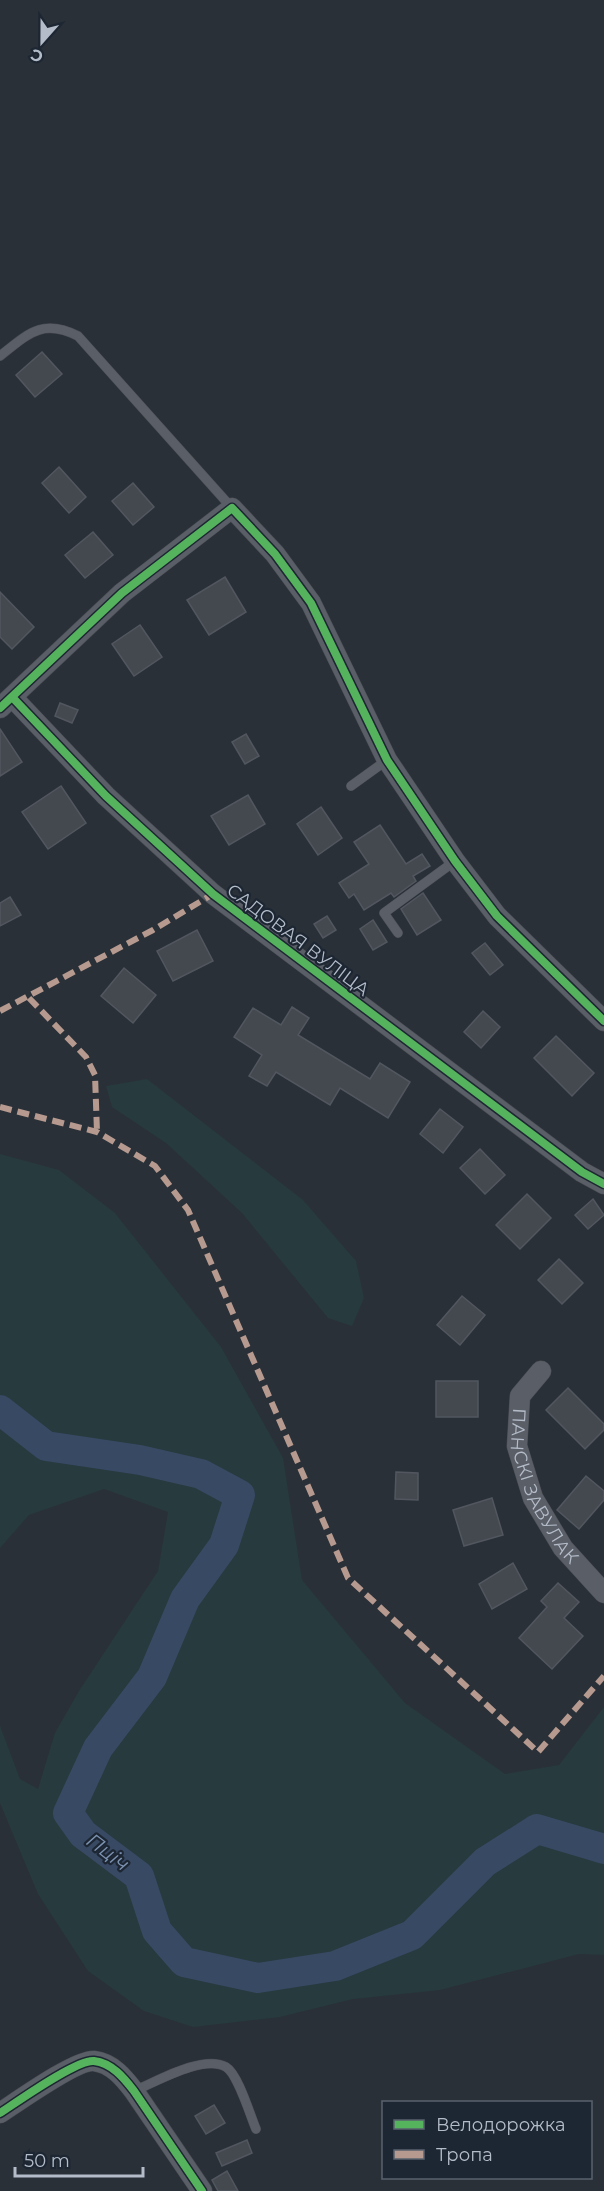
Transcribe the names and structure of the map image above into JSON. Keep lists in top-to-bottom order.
{
  "streets": {
    "street": ["САДОВАЯ ВУЛІЦА", "ПАНСКІ ЗАВУЛАК"]
  },
  "water": ["Пціч"],
  "legend": ["Велодорожка", "Тропа"],
  "scale_bar": "50 m",
  "north": "bottom"
}
